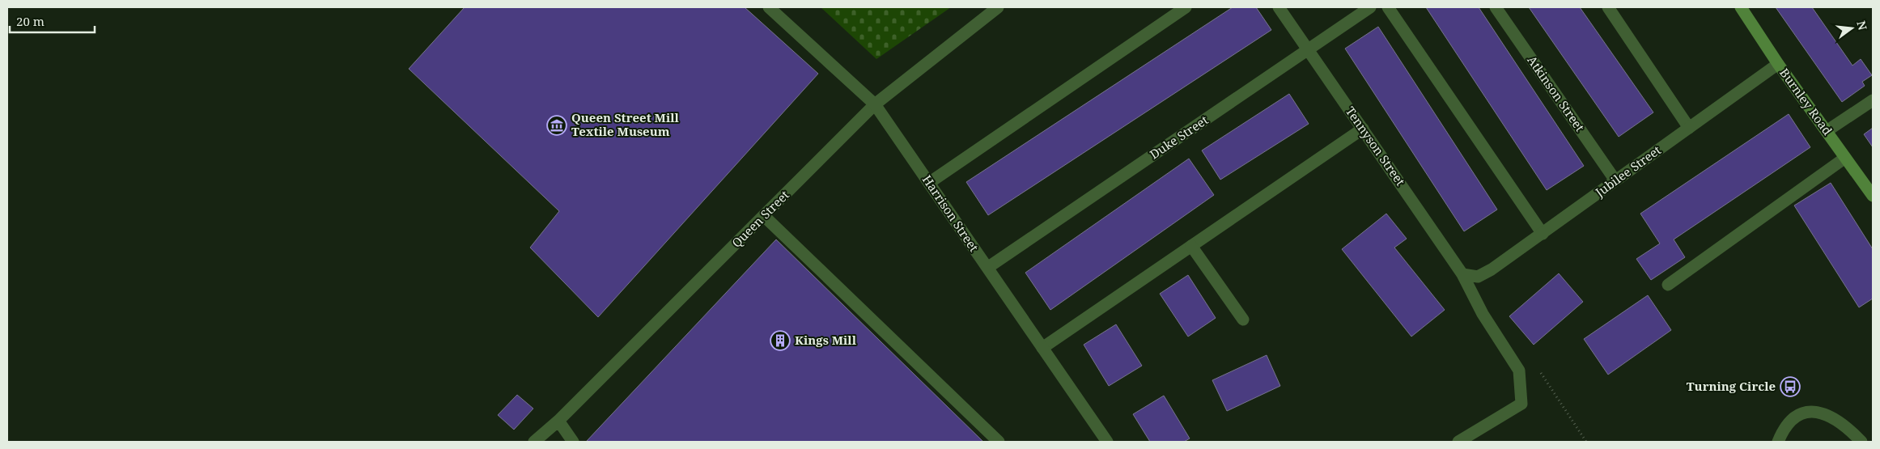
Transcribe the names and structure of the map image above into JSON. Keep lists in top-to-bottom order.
{
  "streets": {
    "street": [
      "Atkinson Street",
      "Burnley Road",
      "Duke Street",
      "Tennyson Street",
      "Jubilee Street",
      "Harrison Street",
      "Queen Street"
    ]
  },
  "crossings": [
    ["Atkinson Street", "Jubilee Street"],
    ["Burnley Road", "Jubilee Street"],
    ["Duke Street", "Tennyson Street"],
    ["Duke Street", "Harrison Street"],
    ["Tennyson Street", "Jubilee Street"],
    ["Harrison Street", "Queen Street"]
  ],
  "places": {
    "museum": ["Queen Street Mill Textile Museum"],
    "building": ["Kings Mill"],
    "bus stop": ["Turning Circle"]
  },
  "scale_bar": "20 m",
  "north": "right"
}
